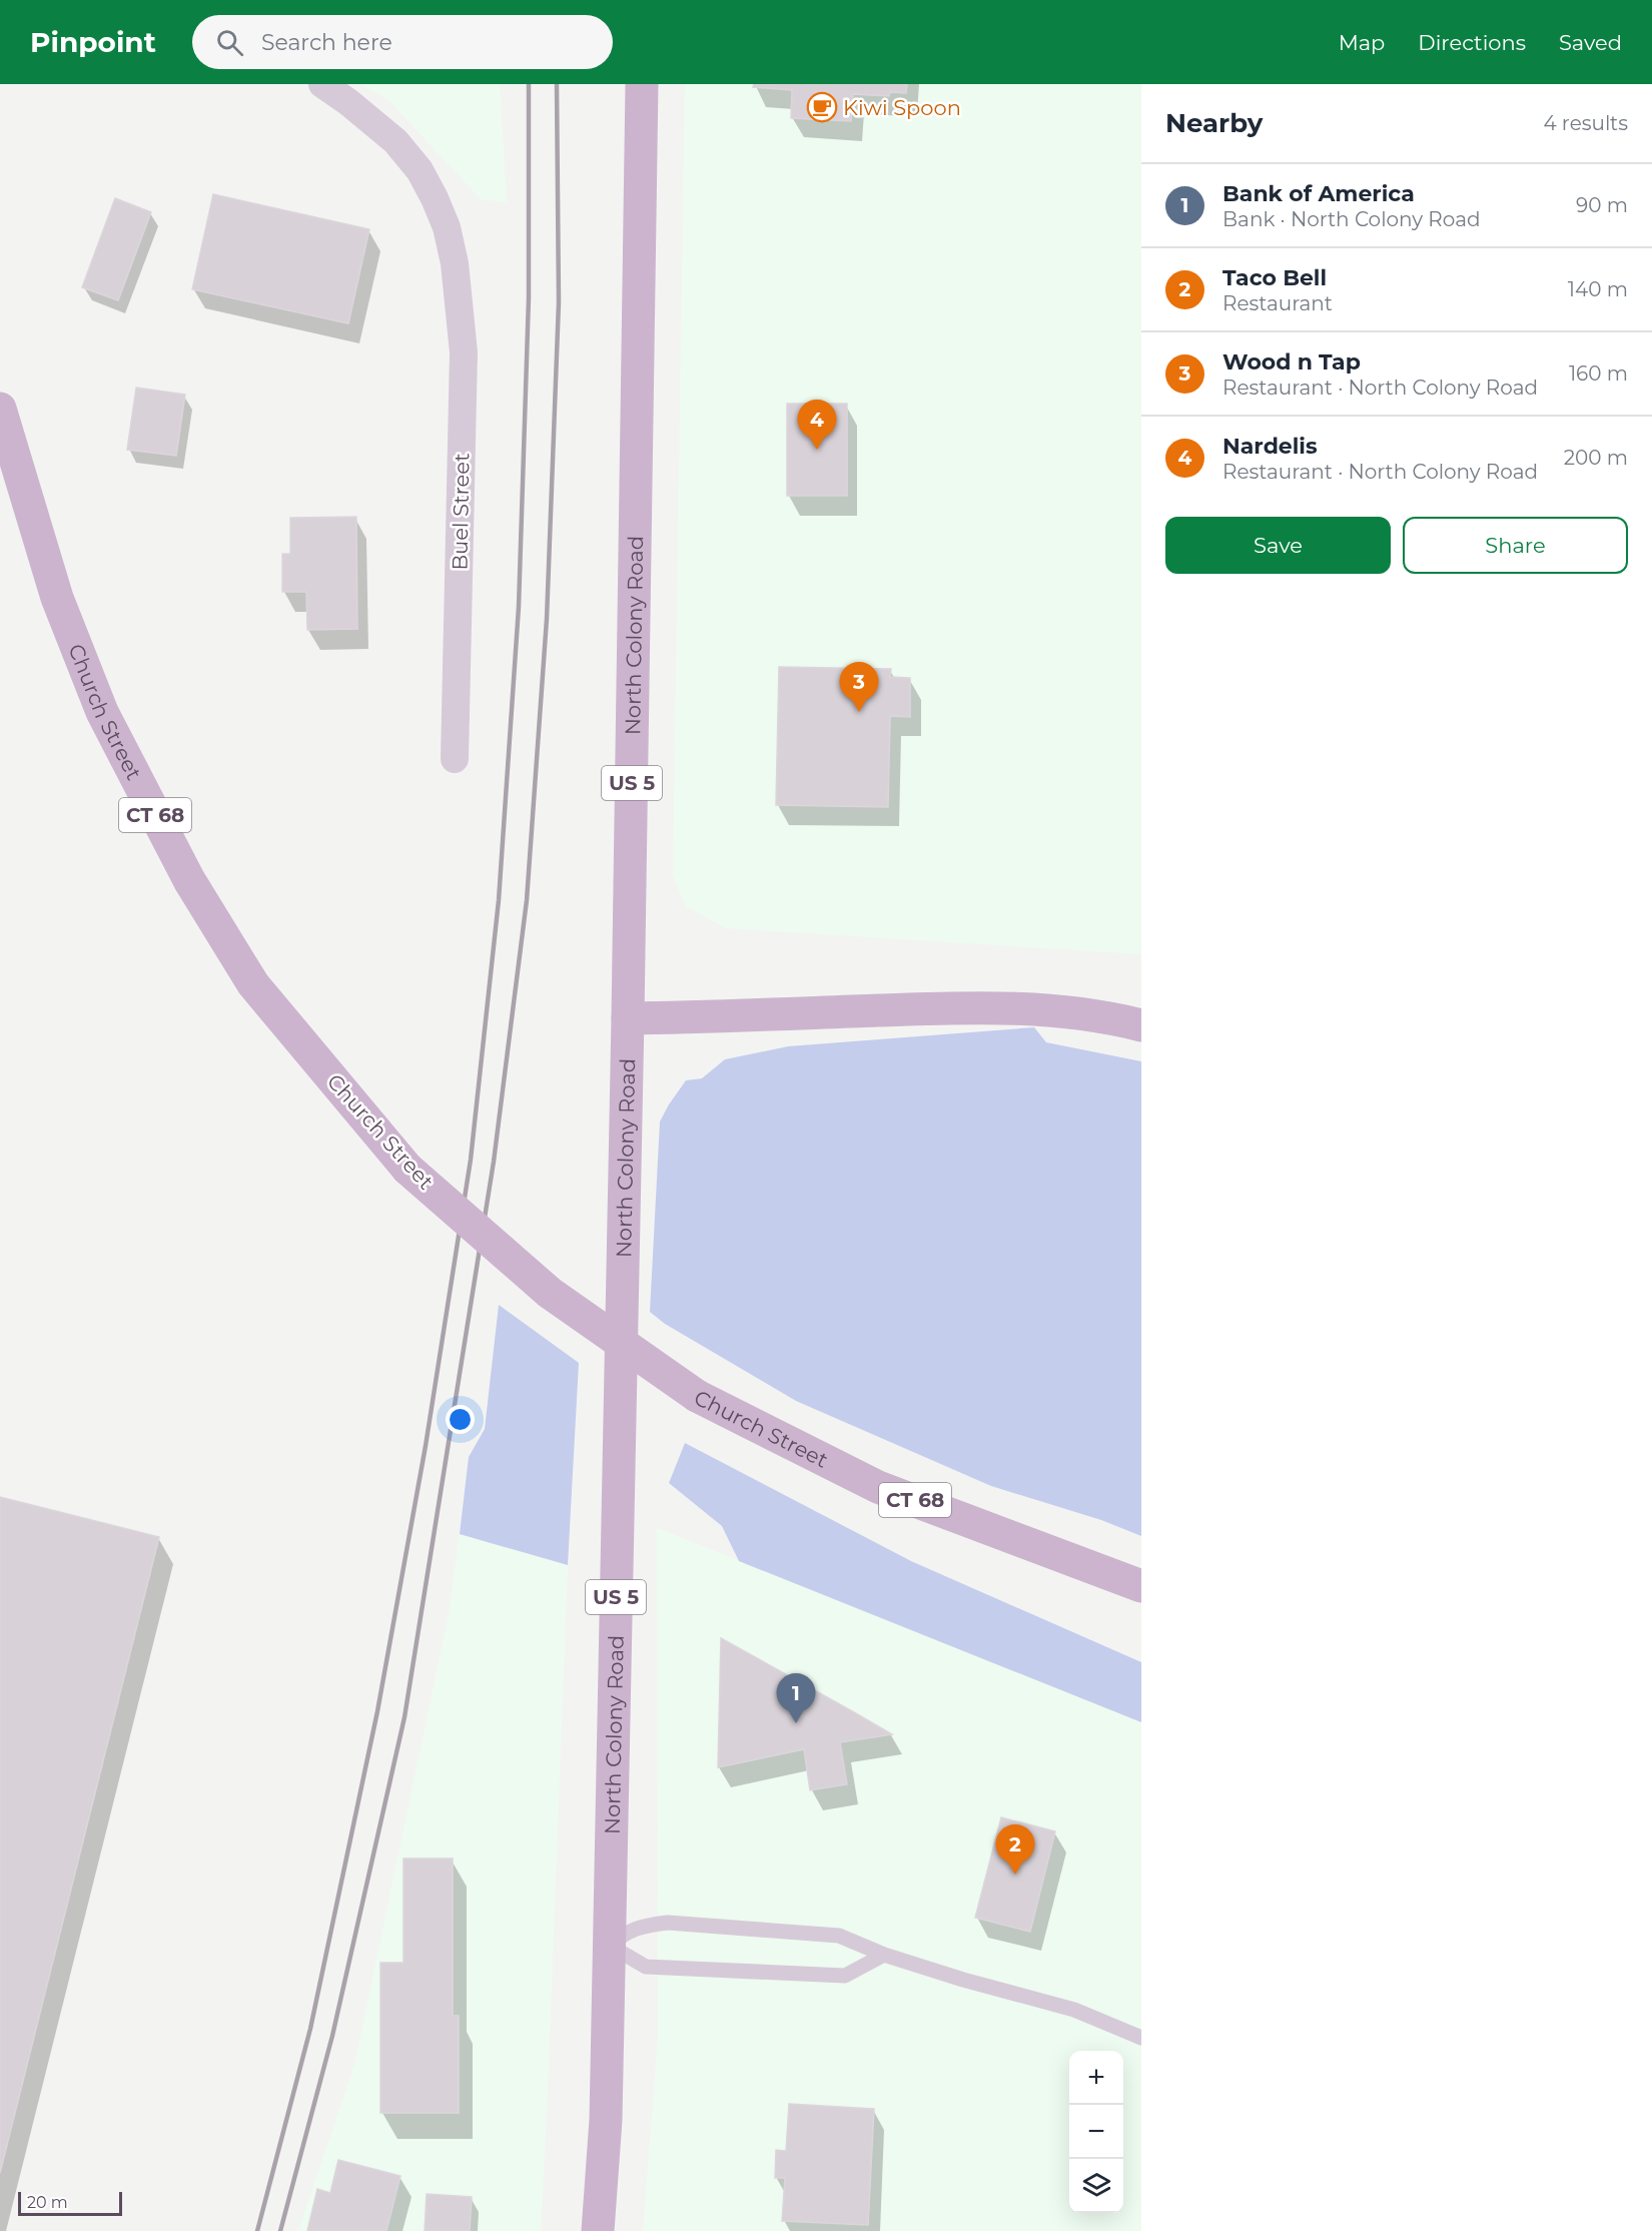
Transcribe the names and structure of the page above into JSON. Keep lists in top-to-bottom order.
{
  "streets": {
    "main road": [
      "North Colony Road",
      "Church Street",
      "US 5",
      "CT 68"
    ],
    "street": ["Buel Street"]
  },
  "places": {
    "cafe": ["Kiwi Spoon"]
  },
  "scale_bar": "20 m",
  "page": {
    "header": "Pinpoint",
    "search": "Search here",
    "nav": ["Map", "Directions", "Saved"],
    "heading": ["Nearby", "4 results"],
    "list": [
      {
        "mark": "1",
        "name": "Bank of America",
        "note": "Bank · North Colony Road",
        "value": "90 m"
      },
      {
        "mark": "2",
        "name": "Taco Bell",
        "note": "Restaurant",
        "value": "140 m"
      },
      {
        "mark": "3",
        "name": "Wood n Tap",
        "note": "Restaurant · North Colony Road",
        "value": "160 m"
      },
      {
        "mark": "4",
        "name": "Nardelis",
        "note": "Restaurant · North Colony Road",
        "value": "200 m"
      }
    ],
    "pins": [
      "4",
      "3",
      "1",
      "2"
    ],
    "buttons": ["Save", "Share"],
    "map_buttons": ["+", "−"],
    "scale": "20 m"
  }
}
